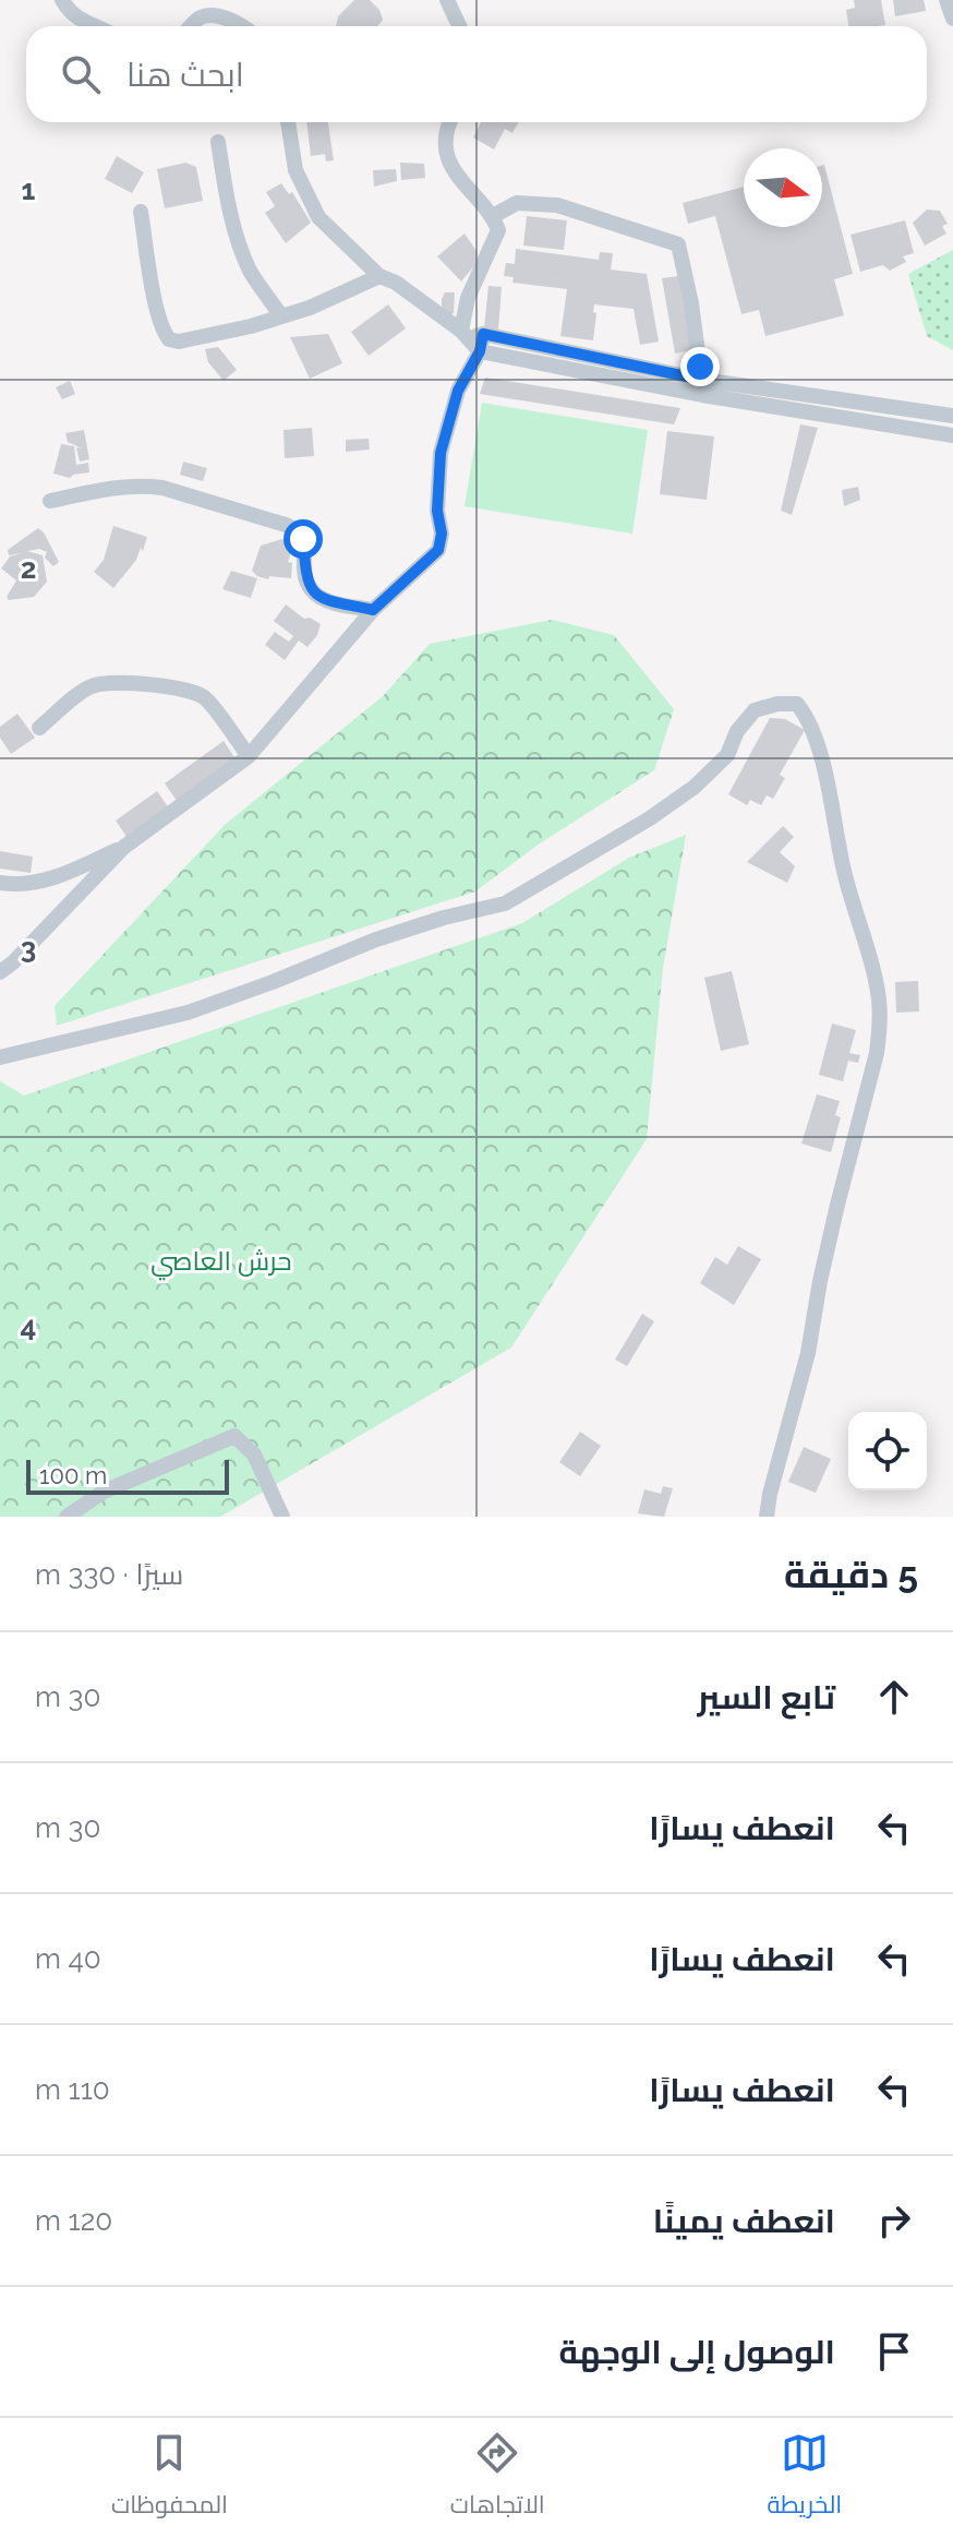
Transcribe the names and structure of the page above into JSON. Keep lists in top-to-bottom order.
{
  "parks": ["حرش العاصي"],
  "scale_bar": "100 m",
  "north": "right",
  "page": {
    "search": "ابحث هنا",
    "scale": "100 m",
    "heading": ["5 دقيقة", "سيرًا · 330 m"],
    "list": [
      ["تابع السير", "30 m"],
      ["انعطف يسارًا", "30 m"],
      ["انعطف يسارًا", "40 m"],
      ["انعطف يسارًا", "110 m"],
      ["انعطف يمينًا", "120 m"],
      "الوصول إلى الوجهة"
    ],
    "nav": ["الخريطة", "الاتجاهات", "المحفوظات"]
  },
  "grid": {
    "rows": [
      "1",
      "2",
      "3",
      "4"
    ]
  }
}
